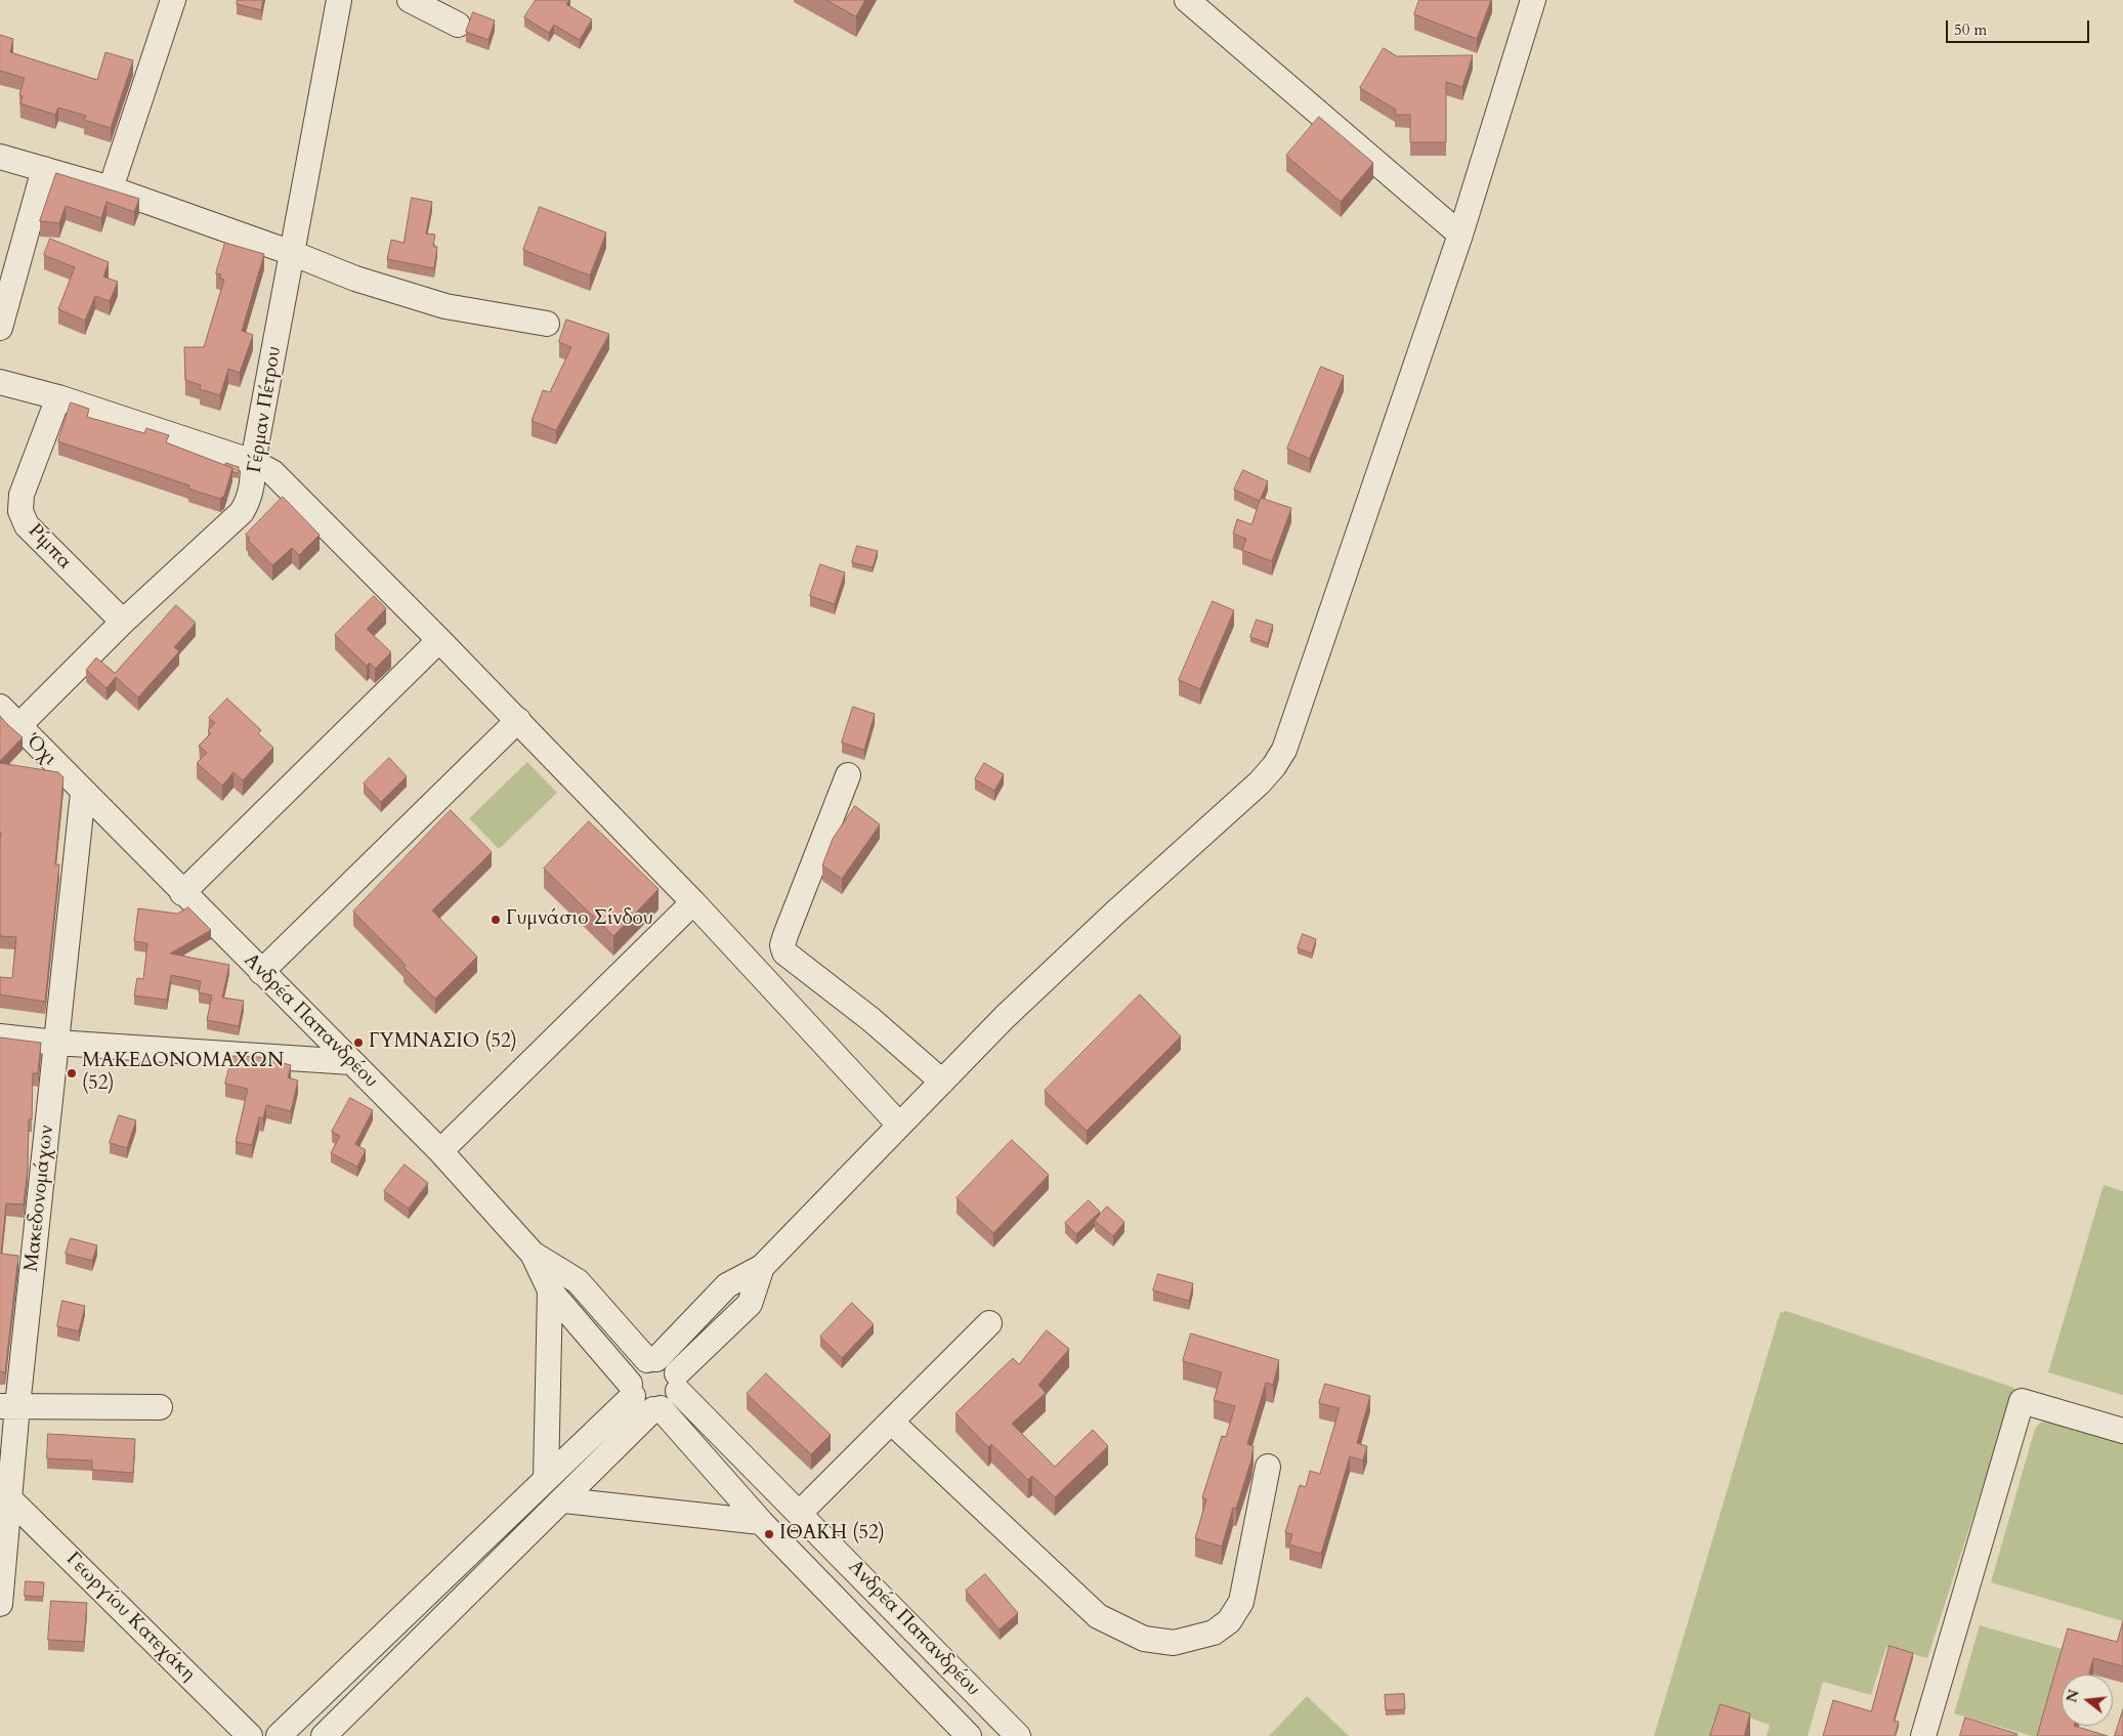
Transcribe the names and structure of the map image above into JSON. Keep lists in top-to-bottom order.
{
  "streets": {
    "street": [
      "Γέρμαν Πέτρου",
      "Ρίμπα",
      "Όχι",
      "Ανδρέα Παπανδρέου",
      "Μακεδονομάχων",
      "Γεωργίου Κατεχάκη"
    ]
  },
  "crossings": [
    ["Γέρμαν Πέτρου", "Ρίμπα"],
    ["Γέρμαν Πέτρου", "Όχι"],
    ["Όχι", "Ανδρέα Παπανδρέου"],
    ["Όχι", "Μακεδονομάχων"],
    ["Ανδρέα Παπανδρέου", "Μακεδονομάχων"],
    ["Μακεδονομάχων", "Γεωργίου Κατεχάκη"]
  ],
  "places": [
    "Γυμνάσιο Σίνδου",
    "ΓΥΜΝΑΣΙΟ (52)",
    "ΜΑΚΕΔΟΝΟΜΑΧΩΝ (52)",
    "ΙΘΑΚΗ (52)"
  ],
  "scale_bar": "50 m",
  "north": "left"
}
